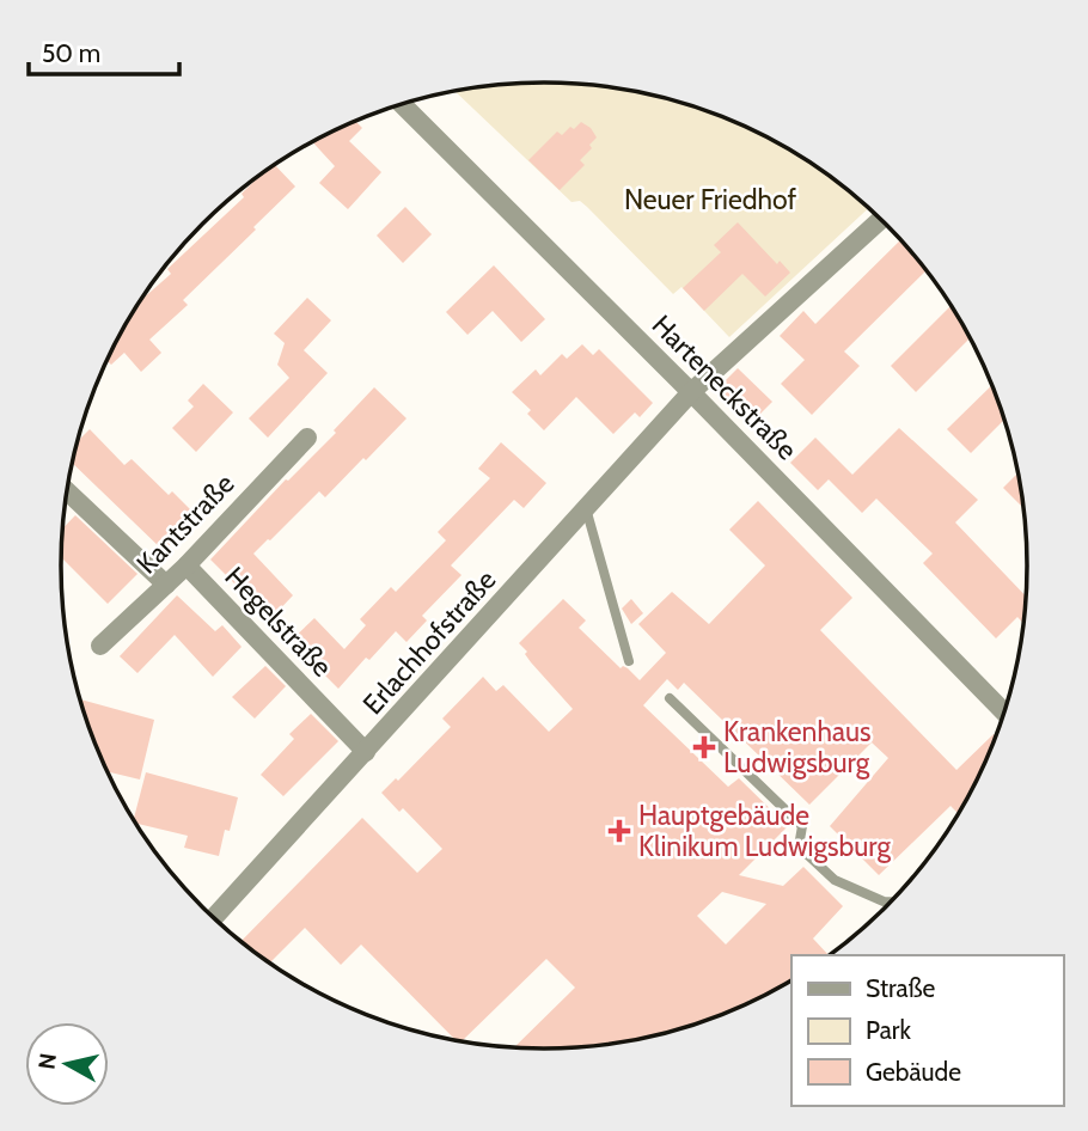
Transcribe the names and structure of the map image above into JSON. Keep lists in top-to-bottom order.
{
  "streets": {
    "street": [
      "Harteneckstraße",
      "Kantstraße",
      "Hegelstraße",
      "Erlachhofstraße"
    ]
  },
  "crossings": [
    ["Harteneckstraße", "Erlachhofstraße"],
    ["Kantstraße", "Hegelstraße"],
    ["Hegelstraße", "Erlachhofstraße"]
  ],
  "parks": ["Neuer Friedhof"],
  "places": {
    "health": ["Krankenhaus Ludwigsburg", "Hauptgebäude Klinikum Ludwigsburg"]
  },
  "legend": ["Straße", "Park", "Gebäude"],
  "scale_bar": "50 m",
  "north": "left"
}
